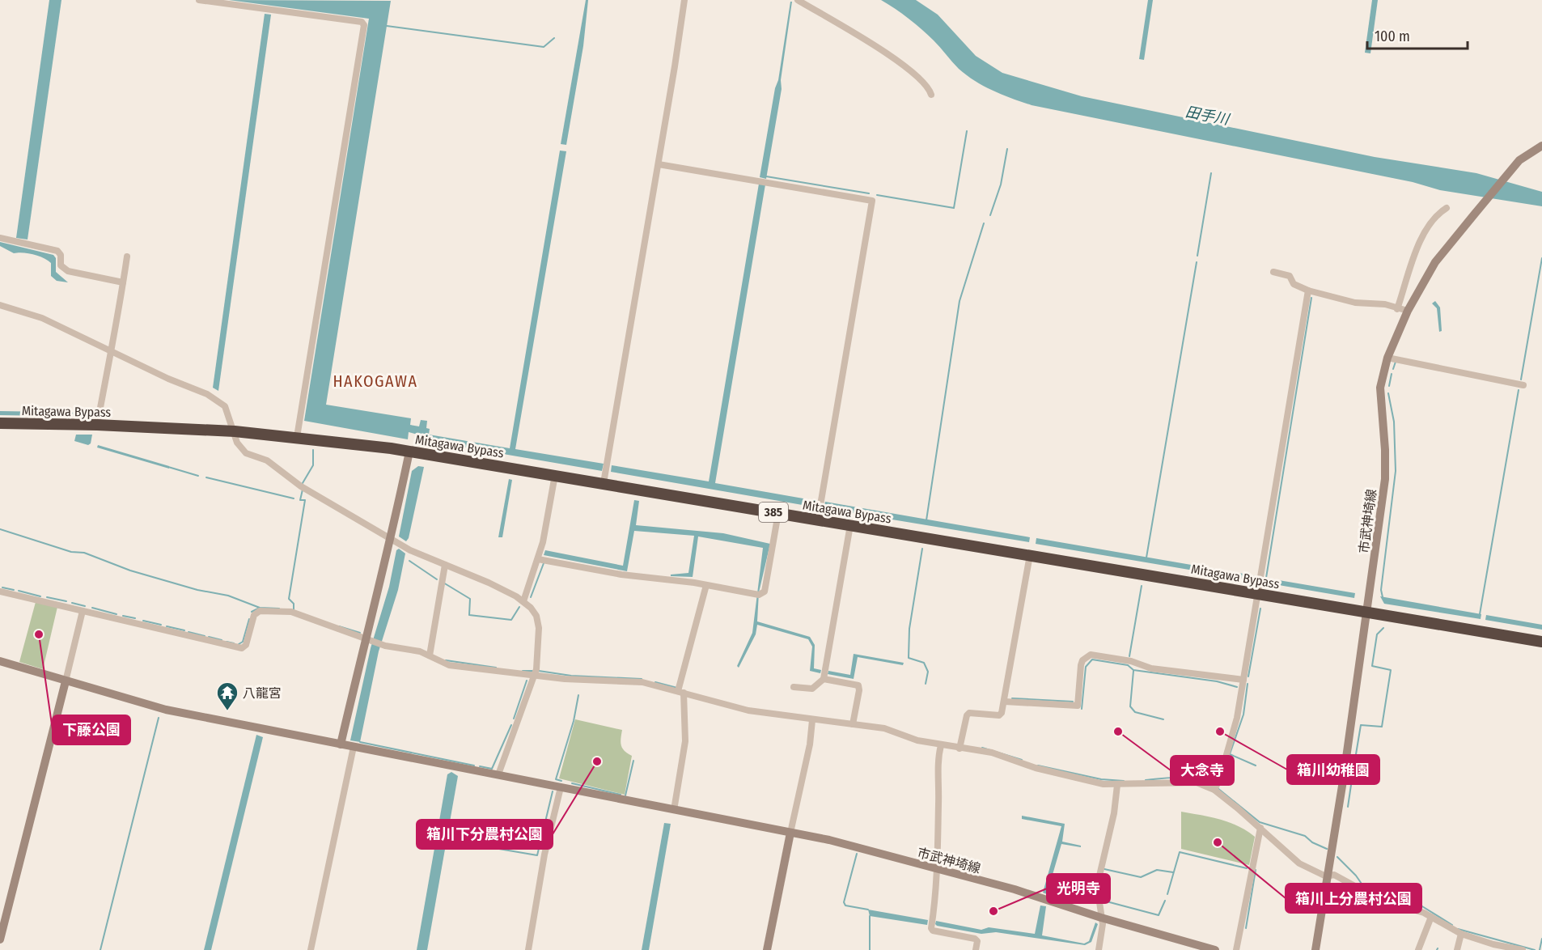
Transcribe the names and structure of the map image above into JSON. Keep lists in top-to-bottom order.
{
  "streets": {
    "highway": ["Mitagawa Bypass", "385"],
    "main road": ["市武神埼線"]
  },
  "crossings": [
    ["Mitagawa Bypass", "市武神埼線"]
  ],
  "districts": ["HAKOGAWA"],
  "water": ["田手川"],
  "places": {
    "other": [
      "下藤公園",
      "大念寺",
      "箱川幼稚園",
      "箱川下分農村公園",
      "箱川上分農村公園",
      "光明寺"
    ],
    "temple": ["八龍宮"]
  },
  "scale_bar": "100 m"
}
